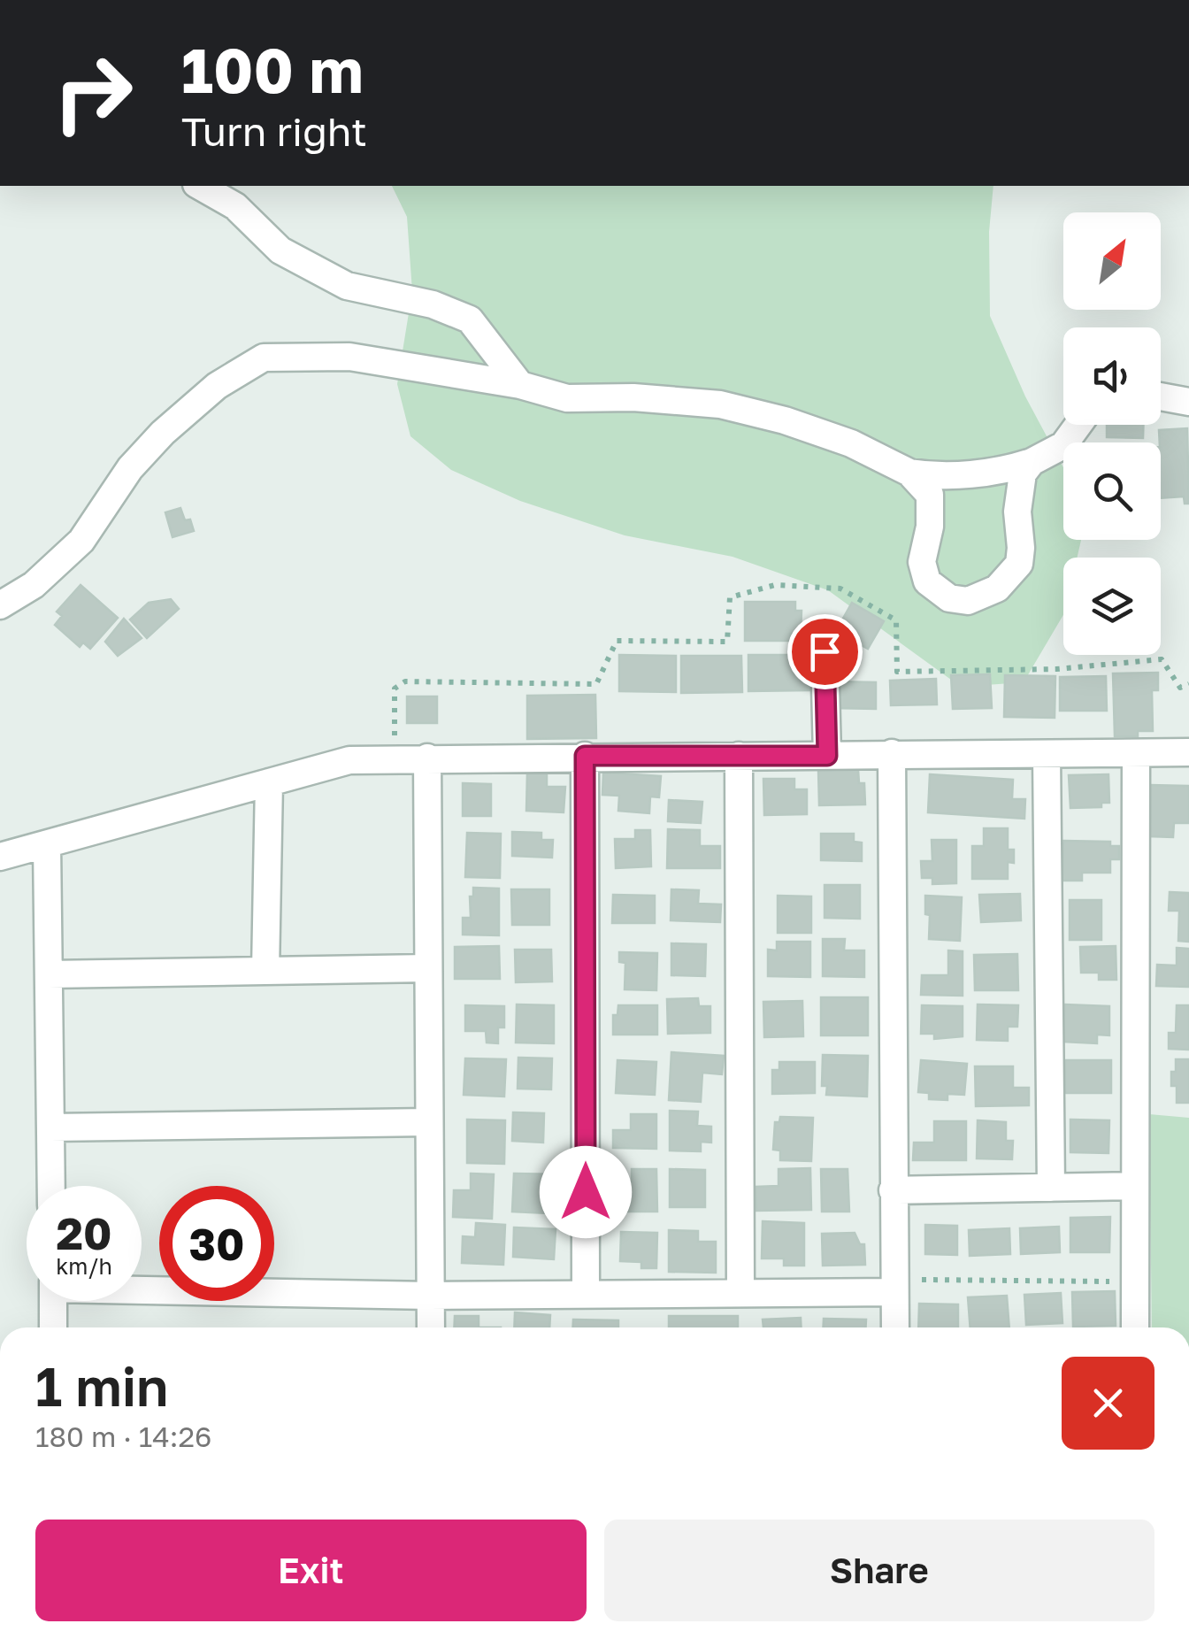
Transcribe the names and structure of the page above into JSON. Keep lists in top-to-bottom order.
{
  "north": "top right",
  "page": {
    "turn": ["100 m", "Turn right"],
    "speed": "20 km/h",
    "limit": "30",
    "heading": ["1 min", "180 m · 14:26"],
    "buttons": ["Exit", "Share"]
  }
}
